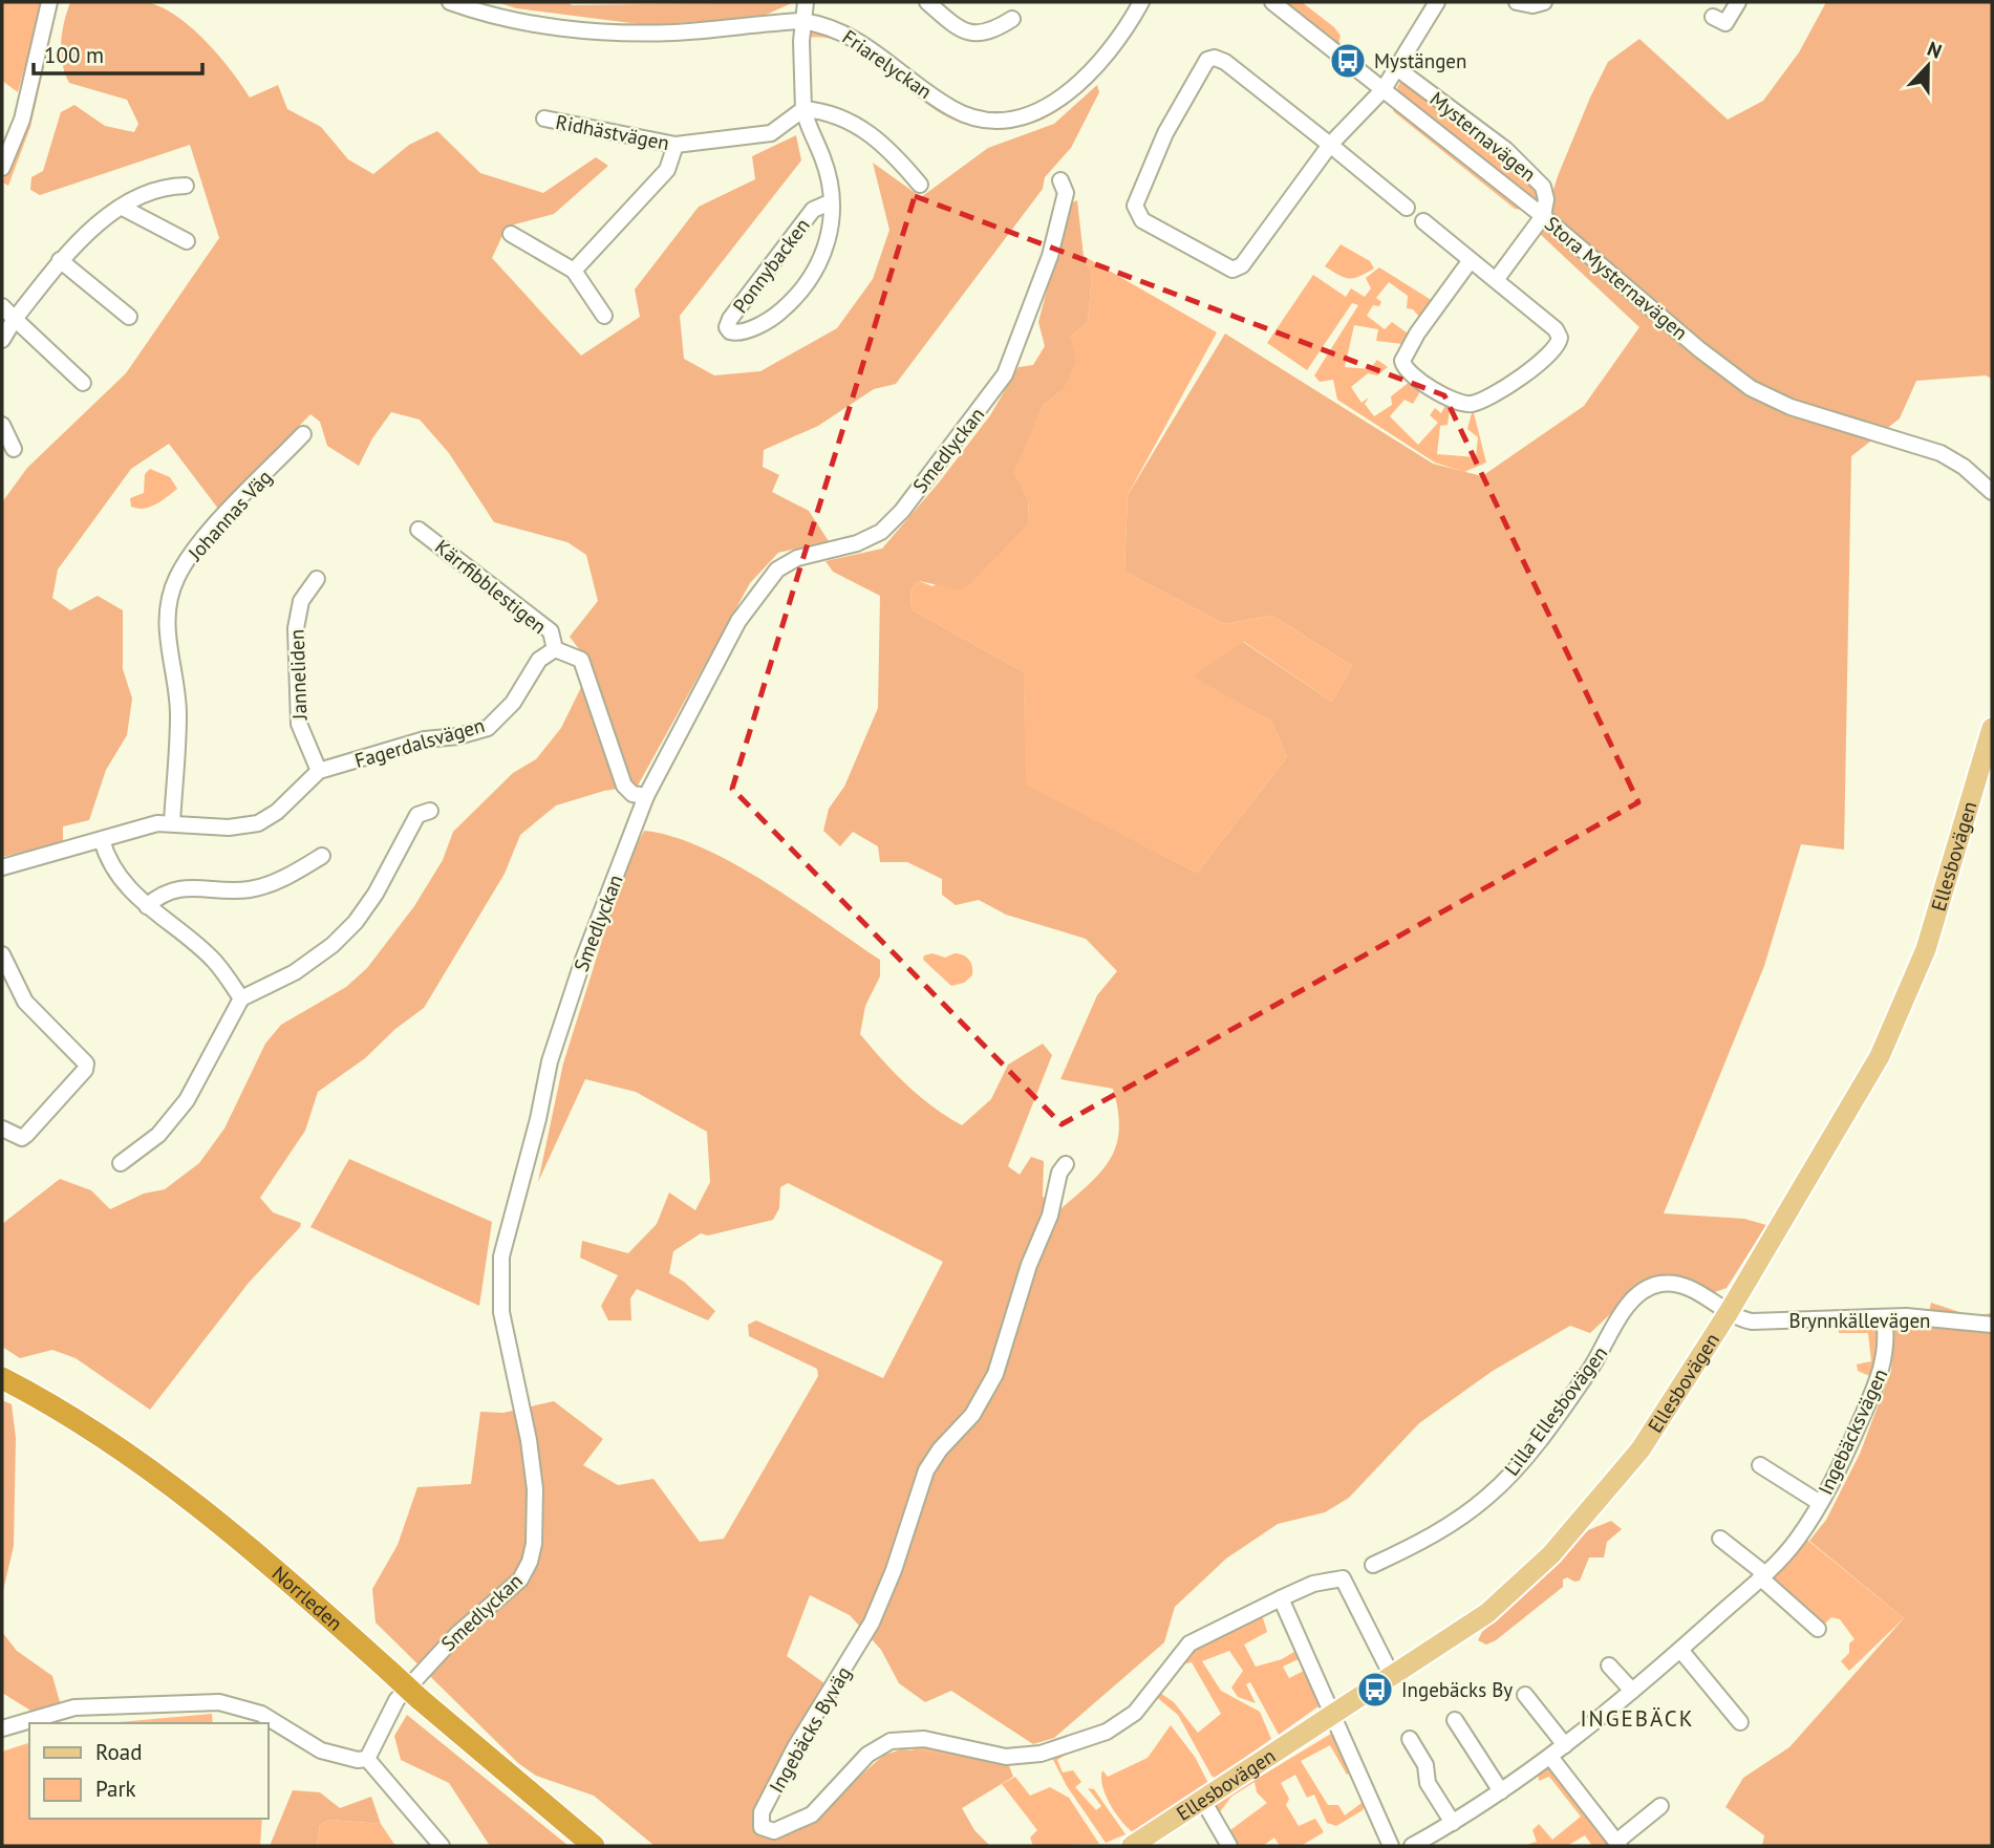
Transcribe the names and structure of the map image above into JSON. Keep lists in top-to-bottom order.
{
  "streets": {
    "highway": ["Norrleden"],
    "main road": ["Ellesbovägen"],
    "street": [
      "Friarelyckan",
      "Ridhästvägen",
      "Mysternavägen",
      "Ponnybacken",
      "Stora Mysternavägen",
      "Smedlyckan",
      "Johannas Väg",
      "Kärrfibblestigen",
      "Janneliden",
      "Fagerdalsvägen",
      "Brynnkällevägen",
      "Lilla Ellesbovägen",
      "Ingebäcksvägen",
      "Ingebäcks Byväg"
    ]
  },
  "crossings": [
    ["Ridhästvägen", "Ponnybacken"],
    ["Mysternavägen", "Stora Mysternavägen"],
    ["Johannas Väg", "Fagerdalsvägen"],
    ["Kärrfibblestigen", "Fagerdalsvägen"],
    ["Janneliden", "Fagerdalsvägen"],
    ["Ellesbovägen", "Brynnkällevägen"],
    ["Ellesbovägen", "Lilla Ellesbovägen"],
    ["Brynnkällevägen", "Lilla Ellesbovägen"],
    ["Brynnkällevägen", "Ingebäcksvägen"]
  ],
  "districts": ["INGEBÄCK"],
  "places": {
    "bus stop": ["Mystängen", "Ingebäcks By"]
  },
  "legend": ["Road", "Park"],
  "scale_bar": "100 m",
  "north": "top"
}
